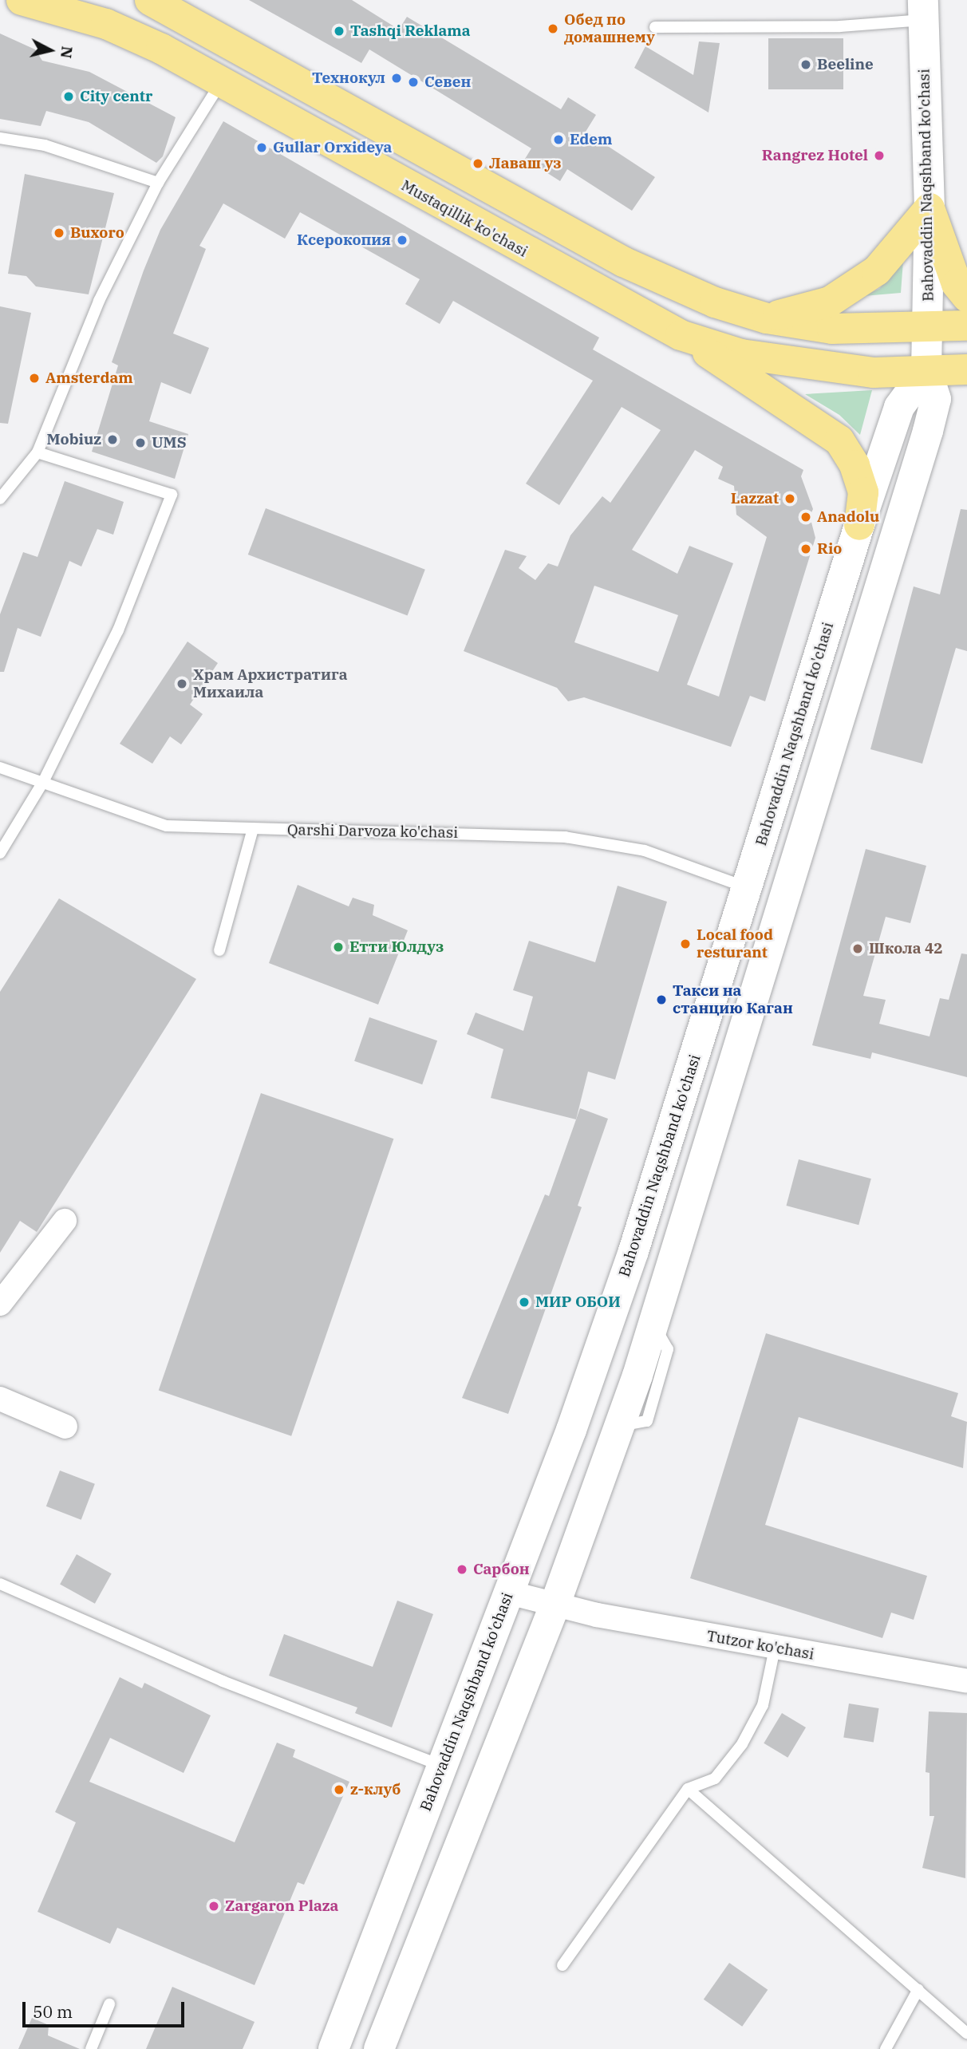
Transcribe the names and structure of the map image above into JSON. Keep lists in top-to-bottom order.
{
  "streets": {
    "main road": ["Bahovaddin Naqshband ko'chasi", "Mustaqillik ko'chasi"],
    "street": ["Tutzor ko'chasi"],
    "lane": ["Qarshi Darvoza ko'chasi"]
  },
  "crossings": [
    ["Bahovaddin Naqshband ko'chasi", "Mustaqillik ko'chasi"],
    ["Bahovaddin Naqshband ko'chasi", "Qarshi Darvoza ko'chasi"],
    ["Bahovaddin Naqshband ko'chasi", "Tutzor ko'chasi"]
  ],
  "places": [
    "Обед по домашнему",
    "Tashqi Reklama",
    "Beeline",
    "Технокул",
    "Севен",
    "City centr",
    "Edem",
    "Gullar Orxideya",
    "Rangrez Hotel",
    "Лаваш уз",
    "Buxoro",
    "Ксерокопия",
    "Amsterdam",
    "Mobiuz",
    "UMS",
    "Lazzat",
    "Anadolu",
    "Rio",
    "Храм Архистратига Михаила",
    "Local food resturant",
    "Етти Юлдуз",
    "Школа 42",
    "Такси на станцию Каган",
    "МИР ОБОИ",
    "Сарбон",
    "z-клуб",
    "Zargaron Plaza"
  ],
  "scale_bar": "50 m",
  "north": "right"
}
